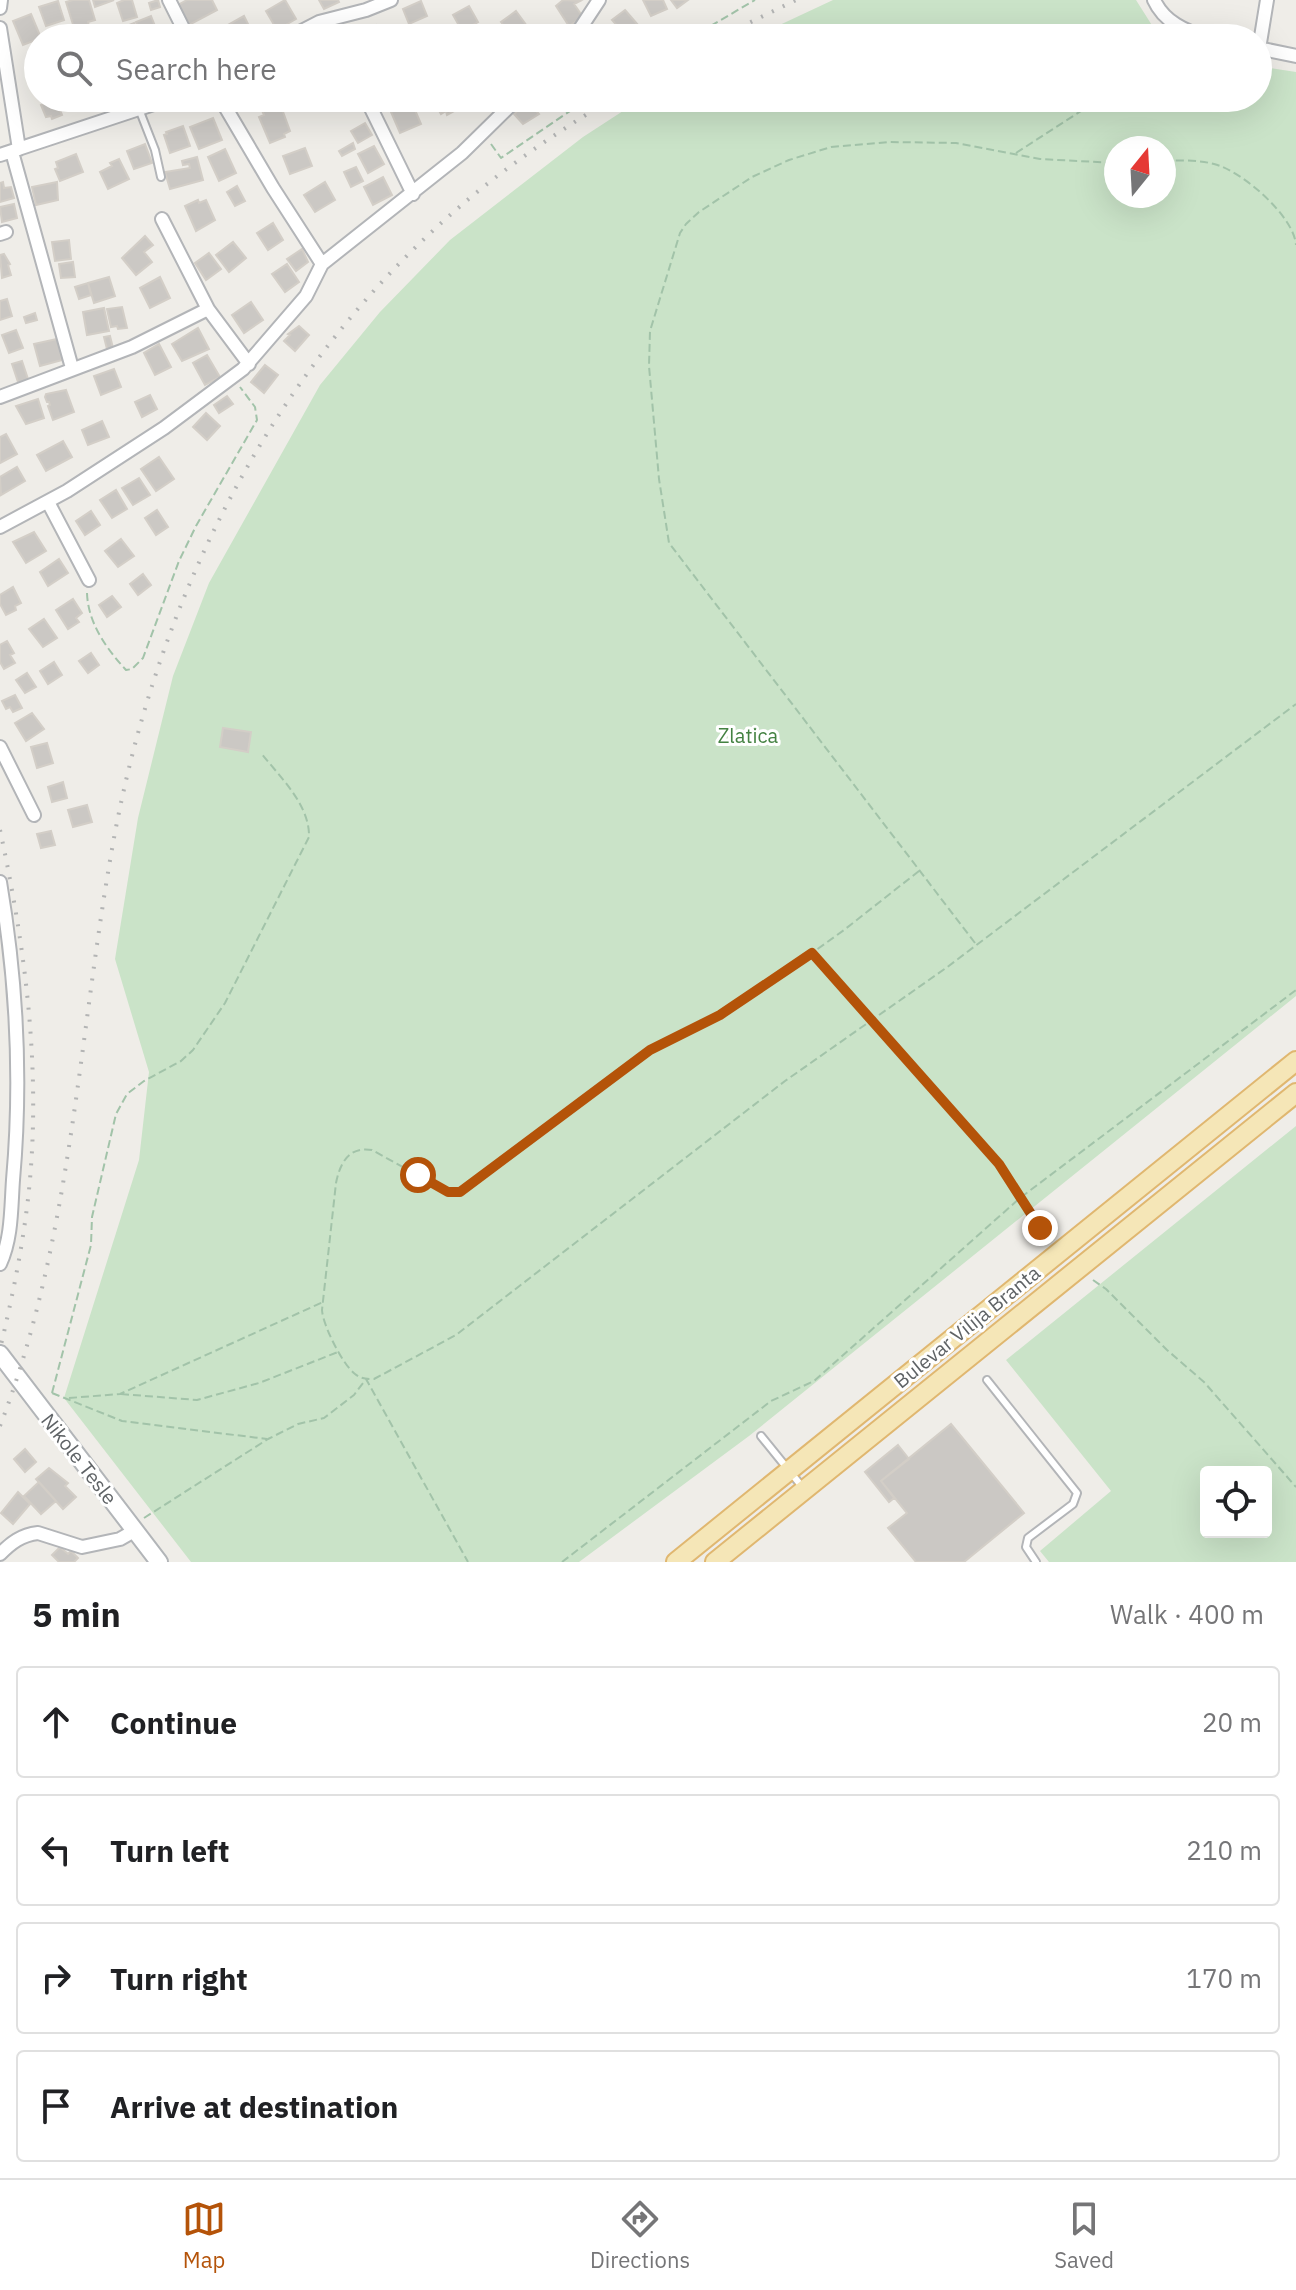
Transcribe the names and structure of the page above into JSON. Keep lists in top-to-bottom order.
{
  "streets": {
    "main road": ["Bulevar Vilija Branta"],
    "street": ["Nikole Tesle"]
  },
  "parks": ["Zlatica"],
  "north": "top",
  "page": {
    "search": "Search here",
    "heading": ["5 min", "Walk · 400 m"],
    "list": [
      ["Continue", "20 m"],
      ["Turn left", "210 m"],
      ["Turn right", "170 m"],
      "Arrive at destination"
    ],
    "nav": ["Map", "Directions", "Saved"]
  }
}
